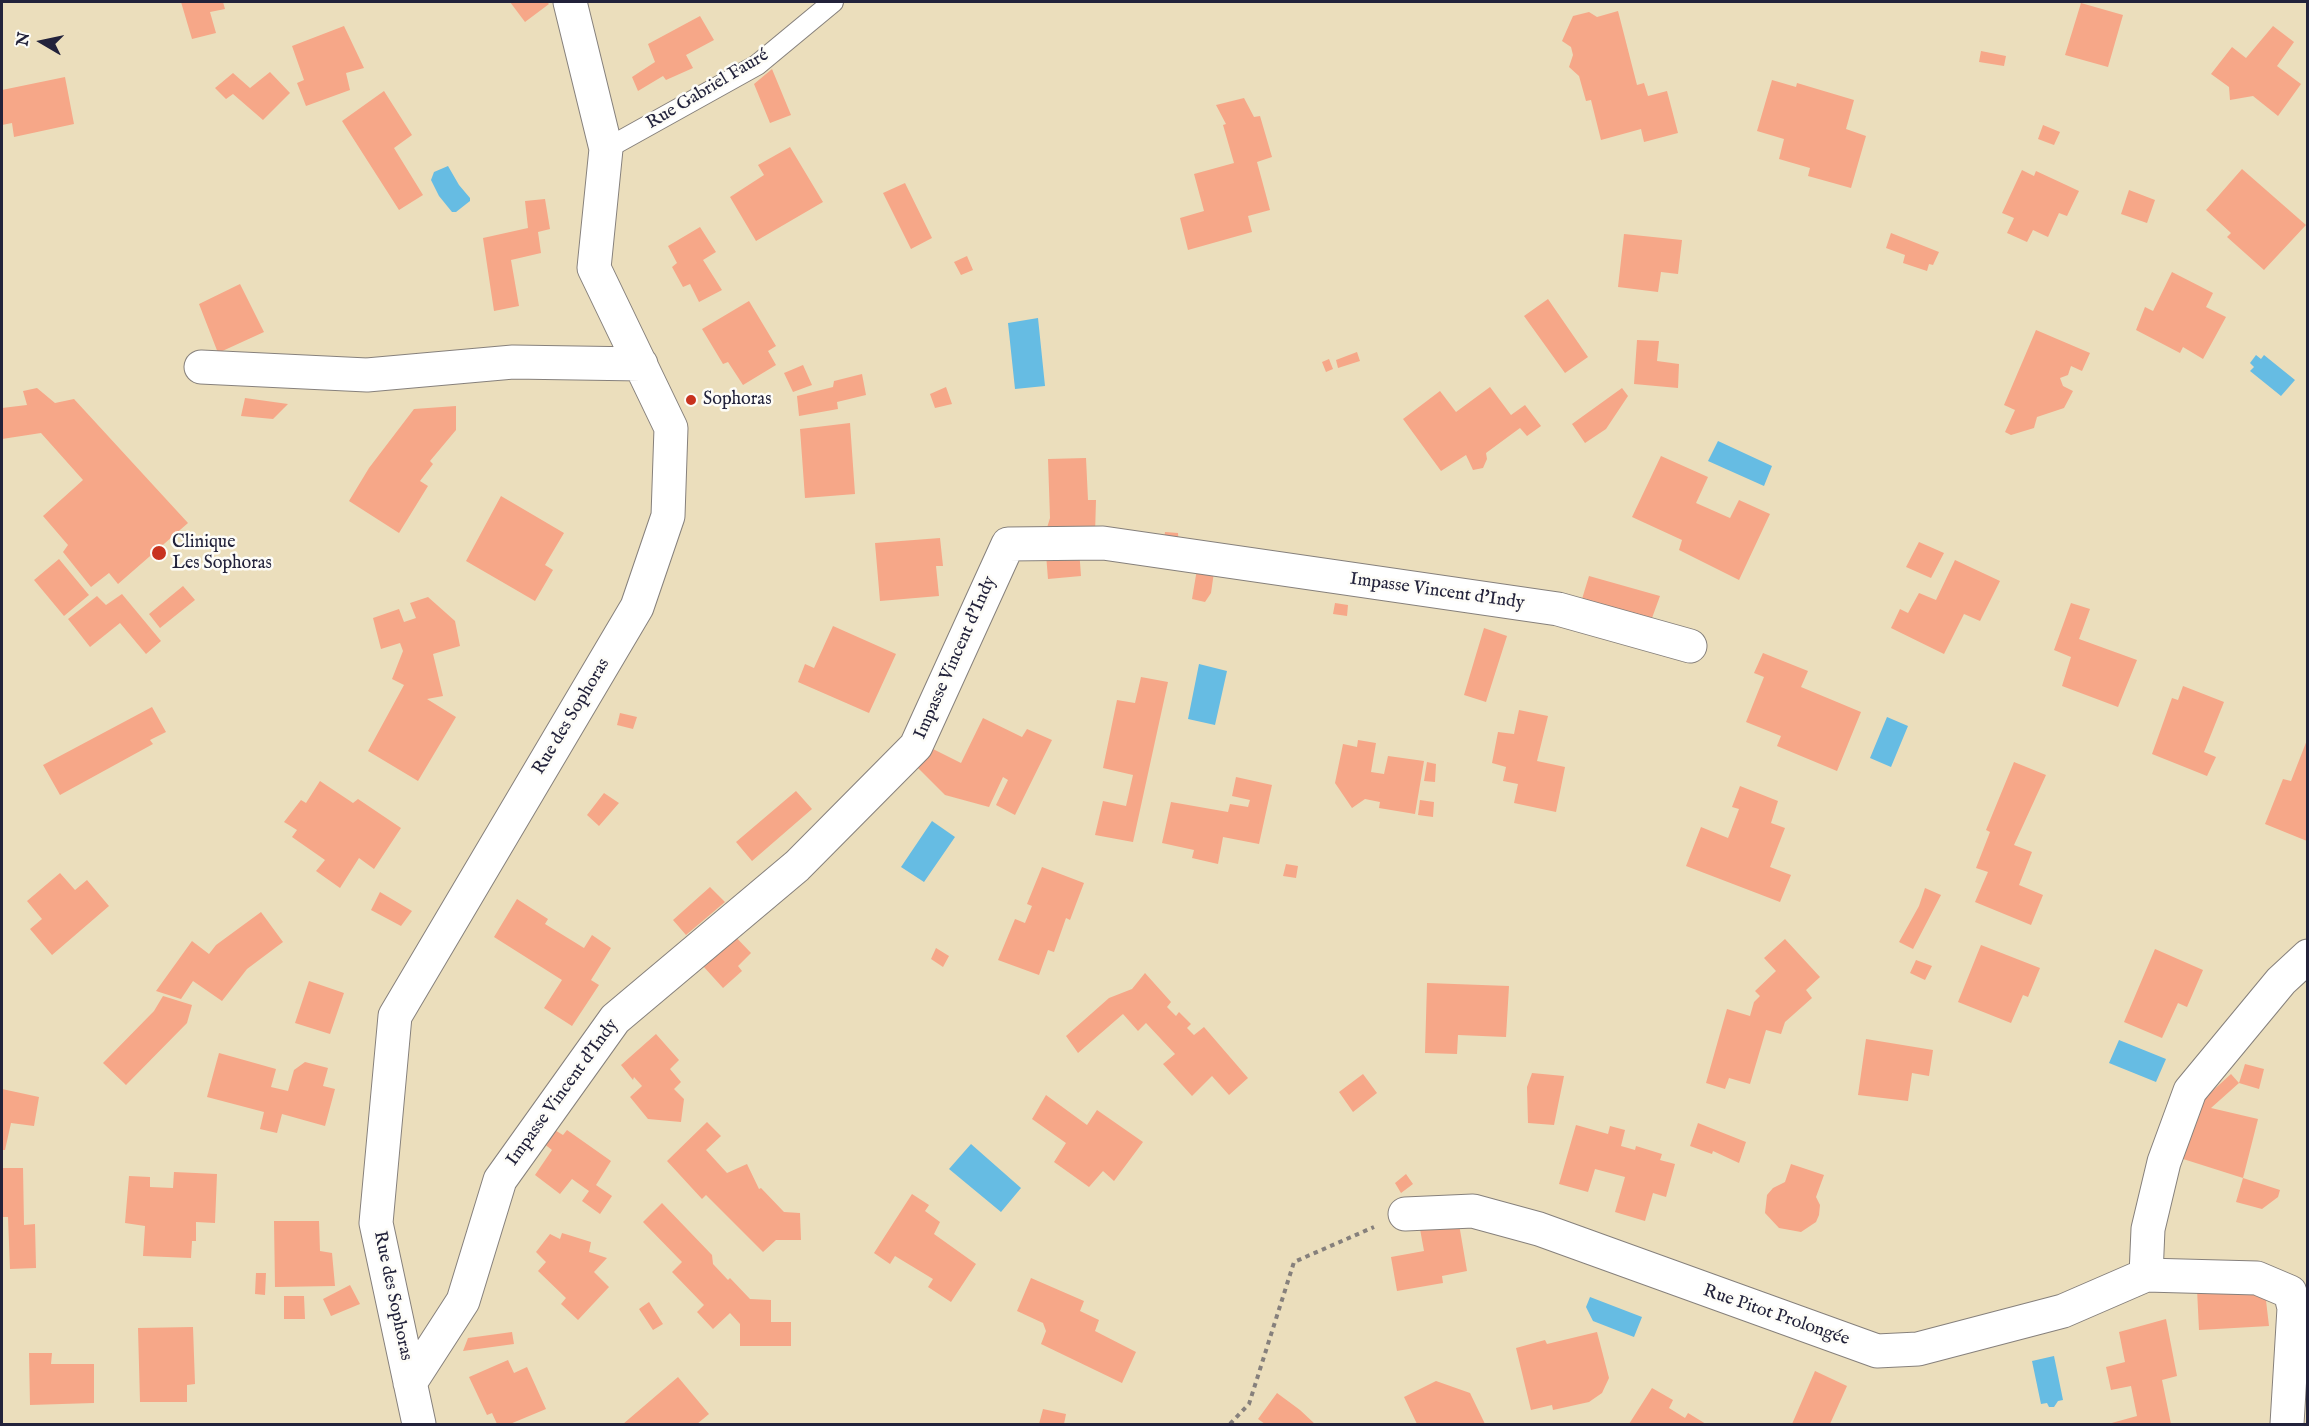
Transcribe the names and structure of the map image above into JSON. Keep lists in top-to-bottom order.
{
  "streets": {
    "street": ["Impasse Vincent d'Indy", "Rue des Sophoras", "Rue Pitot Prolongée"],
    "lane": ["Rue Gabriel Fauré"]
  },
  "crossings": [
    ["Rue Gabriel Fauré", "Rue des Sophoras"],
    ["Impasse Vincent d'Indy", "Rue des Sophoras"]
  ],
  "places": ["Sophoras", "Clinique Les Sophoras"],
  "north": "left"
}
